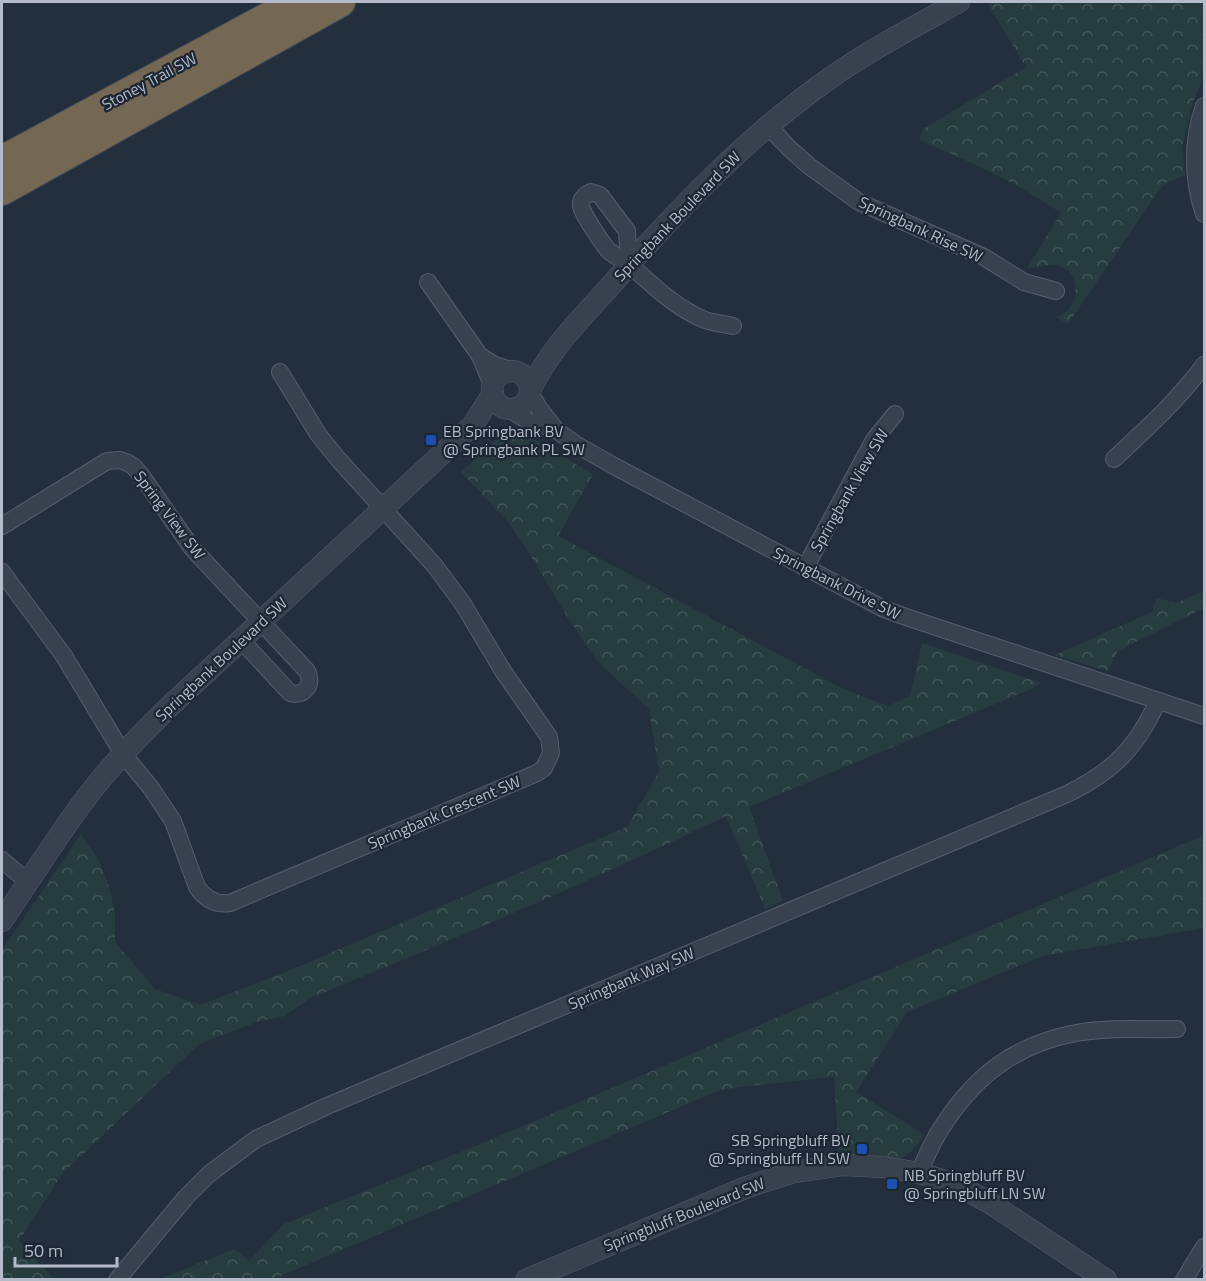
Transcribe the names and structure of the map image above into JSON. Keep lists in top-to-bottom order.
{
  "streets": {
    "highway": ["Stoney Trail SW"],
    "street": [
      "Springbank Boulevard SW",
      "Springbank Rise SW",
      "Springbank View SW",
      "Spring View SW",
      "Springbank Drive SW",
      "Springbank Crescent SW",
      "Springbank Way SW",
      "Springbluff Boulevard SW"
    ]
  },
  "crossings": [
    ["Springbank Boulevard SW", "Springbank Rise SW"],
    ["Springbank Boulevard SW", "Spring View SW"],
    ["Springbank Boulevard SW", "Springbank Drive SW"],
    ["Springbank Boulevard SW", "Springbank Crescent SW"],
    ["Springbank View SW", "Springbank Drive SW"],
    ["Springbank Drive SW", "Springbank Way SW"]
  ],
  "places": {
    "transit": ["EB Springbank BV @ Springbank PL SW", "SB Springbluff BV @ Springbluff LN SW", "NB Springbluff BV @ Springbluff LN SW"]
  },
  "scale_bar": "50 m"
}
